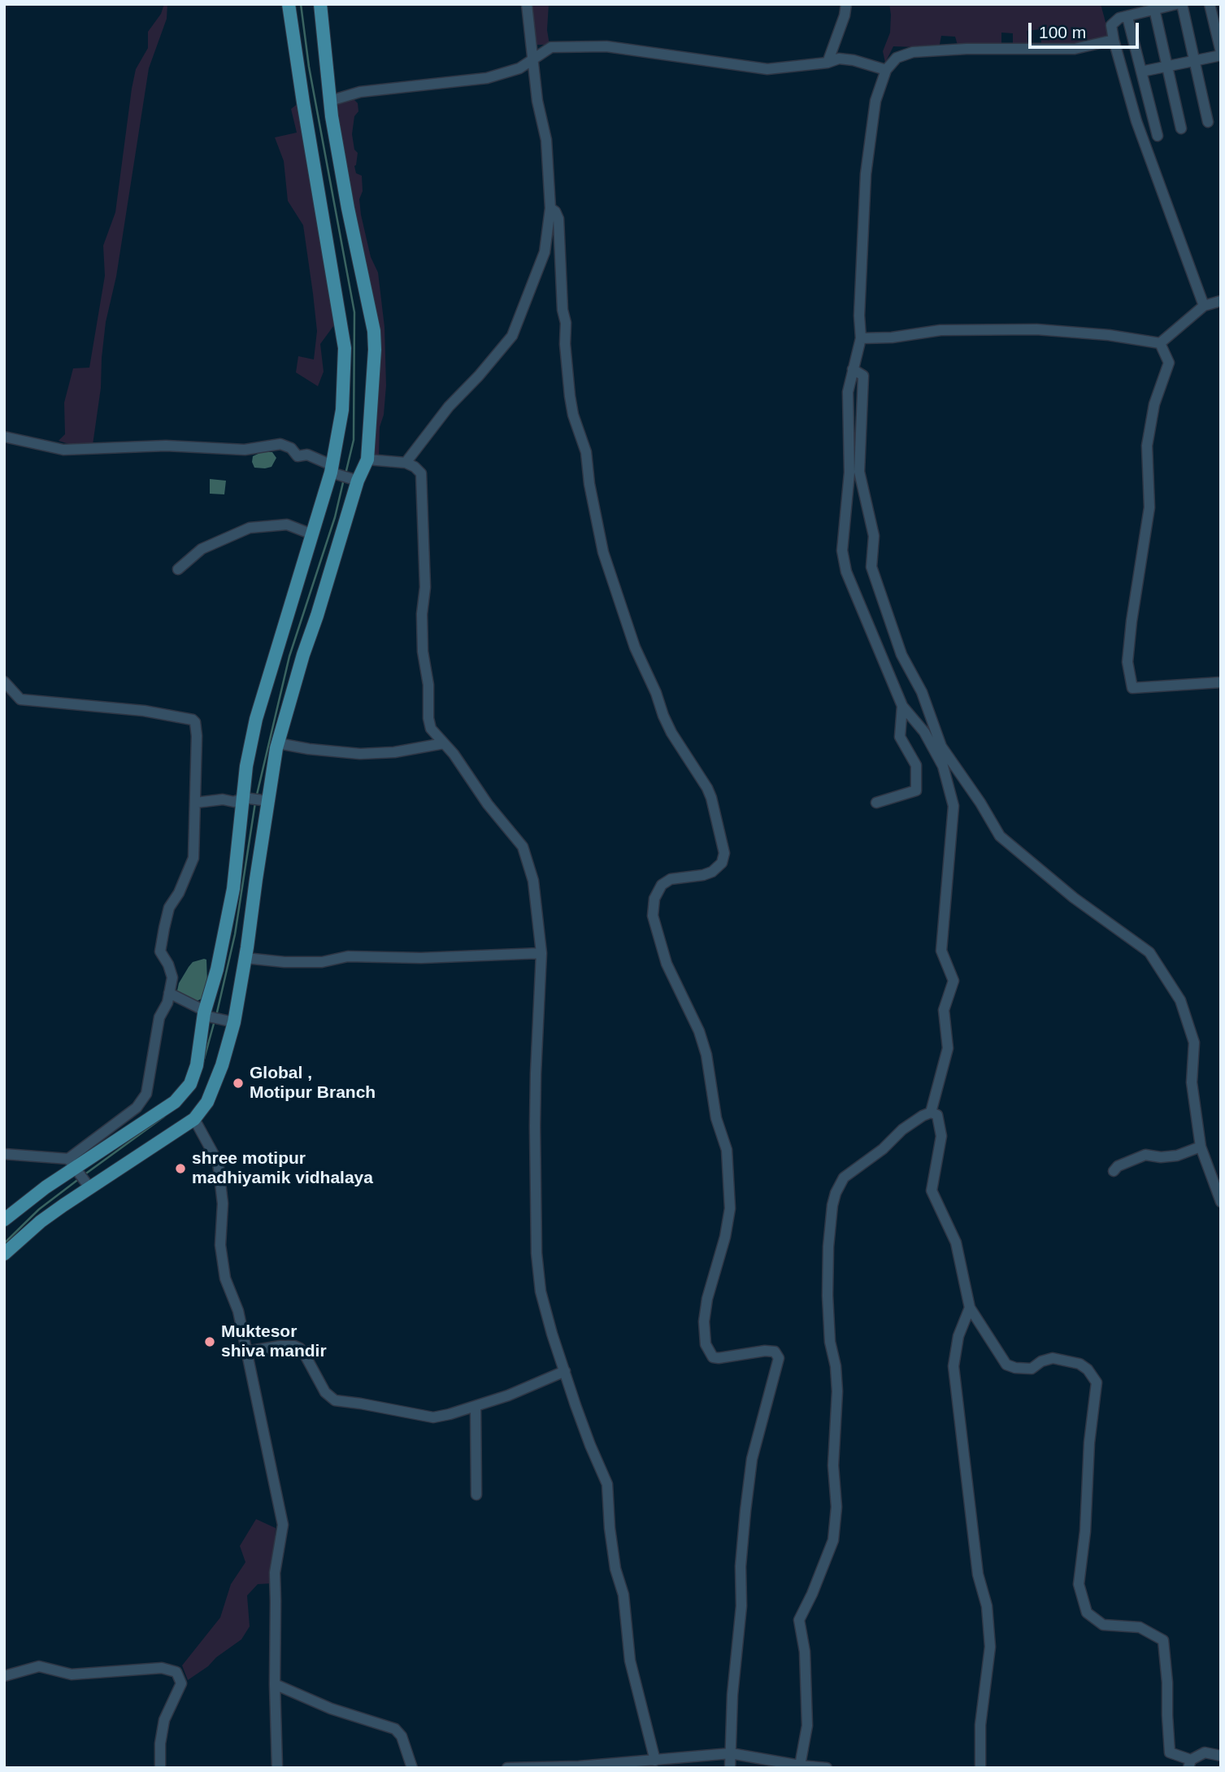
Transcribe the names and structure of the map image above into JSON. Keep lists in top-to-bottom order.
{
  "places": ["Global , Motipur Branch", "shree motipur madhiyamik vidhalaya", "Muktesor shiva mandir"],
  "scale_bar": "100 m"
}
